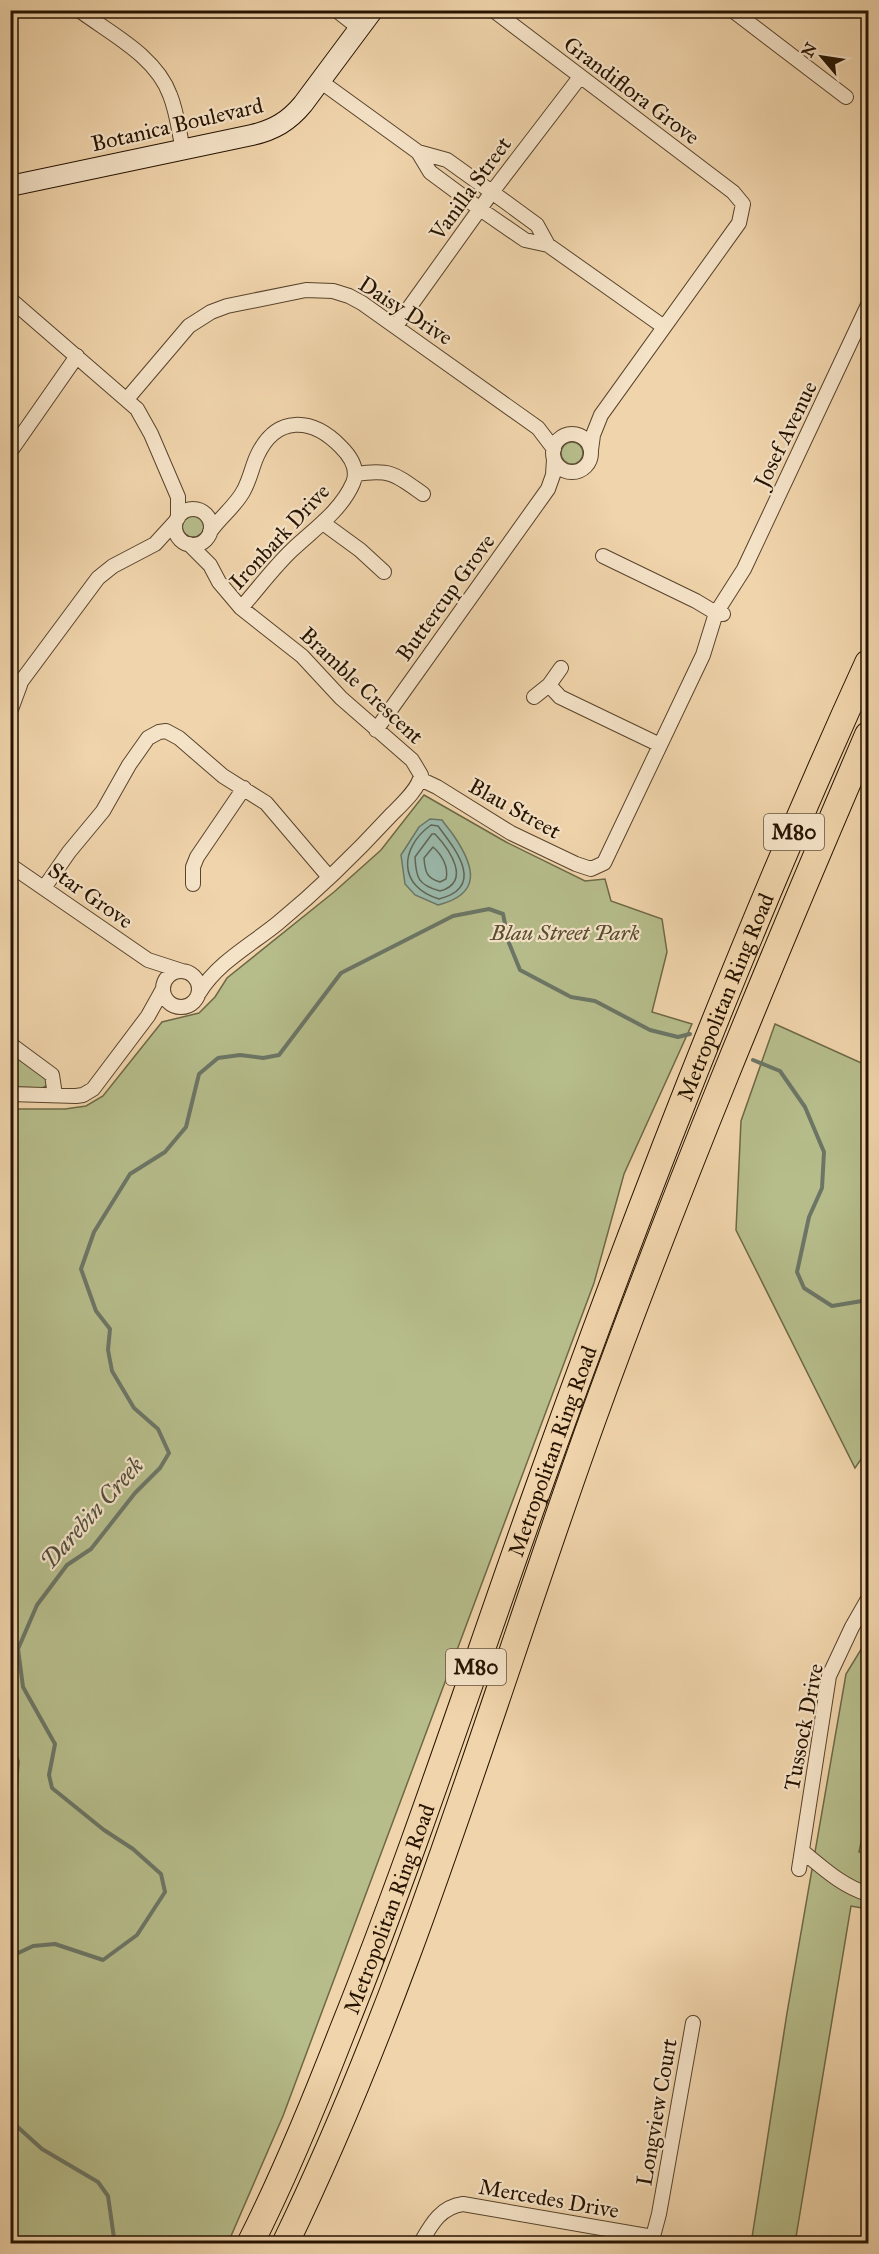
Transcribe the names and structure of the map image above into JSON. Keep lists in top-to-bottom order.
{
  "streets": {
    "highway": ["M80", "Metropolitan Ring Road"],
    "street": [
      "Grandiflora Grove",
      "Botanica Boulevard",
      "Vanilla Street",
      "Daisy Drive",
      "Josef Avenue",
      "Ironbark Drive",
      "Buttercup Grove",
      "Bramble Crescent",
      "Blau Street",
      "Star Grove",
      "Tussock Drive",
      "Longview Court",
      "Mercedes Drive"
    ]
  },
  "crossings": [
    ["Grandiflora Grove", "Vanilla Street"],
    ["Vanilla Street", "Daisy Drive"],
    ["Daisy Drive", "Buttercup Grove"],
    ["Josef Avenue", "Blau Street"],
    ["Ironbark Drive", "Bramble Crescent"],
    ["Buttercup Grove", "Bramble Crescent"],
    ["Bramble Crescent", "Blau Street"],
    ["Bramble Crescent", "Star Grove"],
    ["Longview Court", "Mercedes Drive"]
  ],
  "water": ["Darebin Creek"],
  "parks": ["Blau Street Park"],
  "north": "top left"
}
